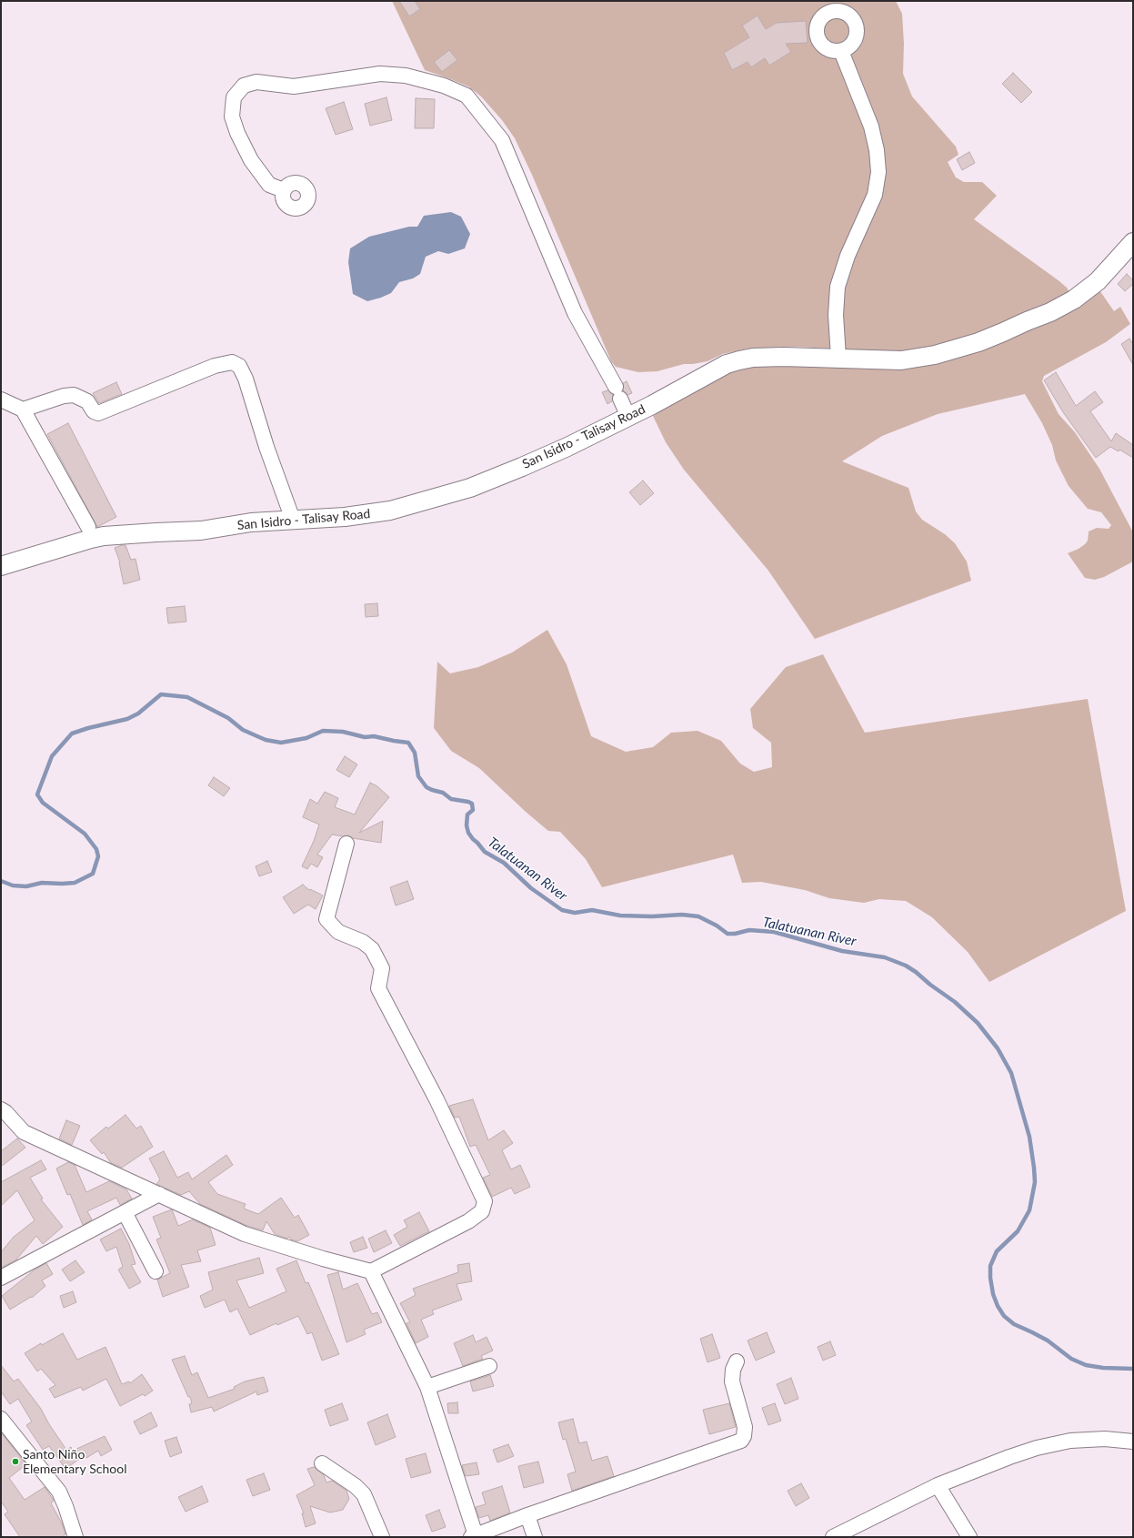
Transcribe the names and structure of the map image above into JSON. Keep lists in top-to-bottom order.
{
  "streets": {
    "street": ["San Isidro - Talisay Road"]
  },
  "water": ["Talatuanan River"],
  "places": ["Santo Niño Elementary School"]
}
